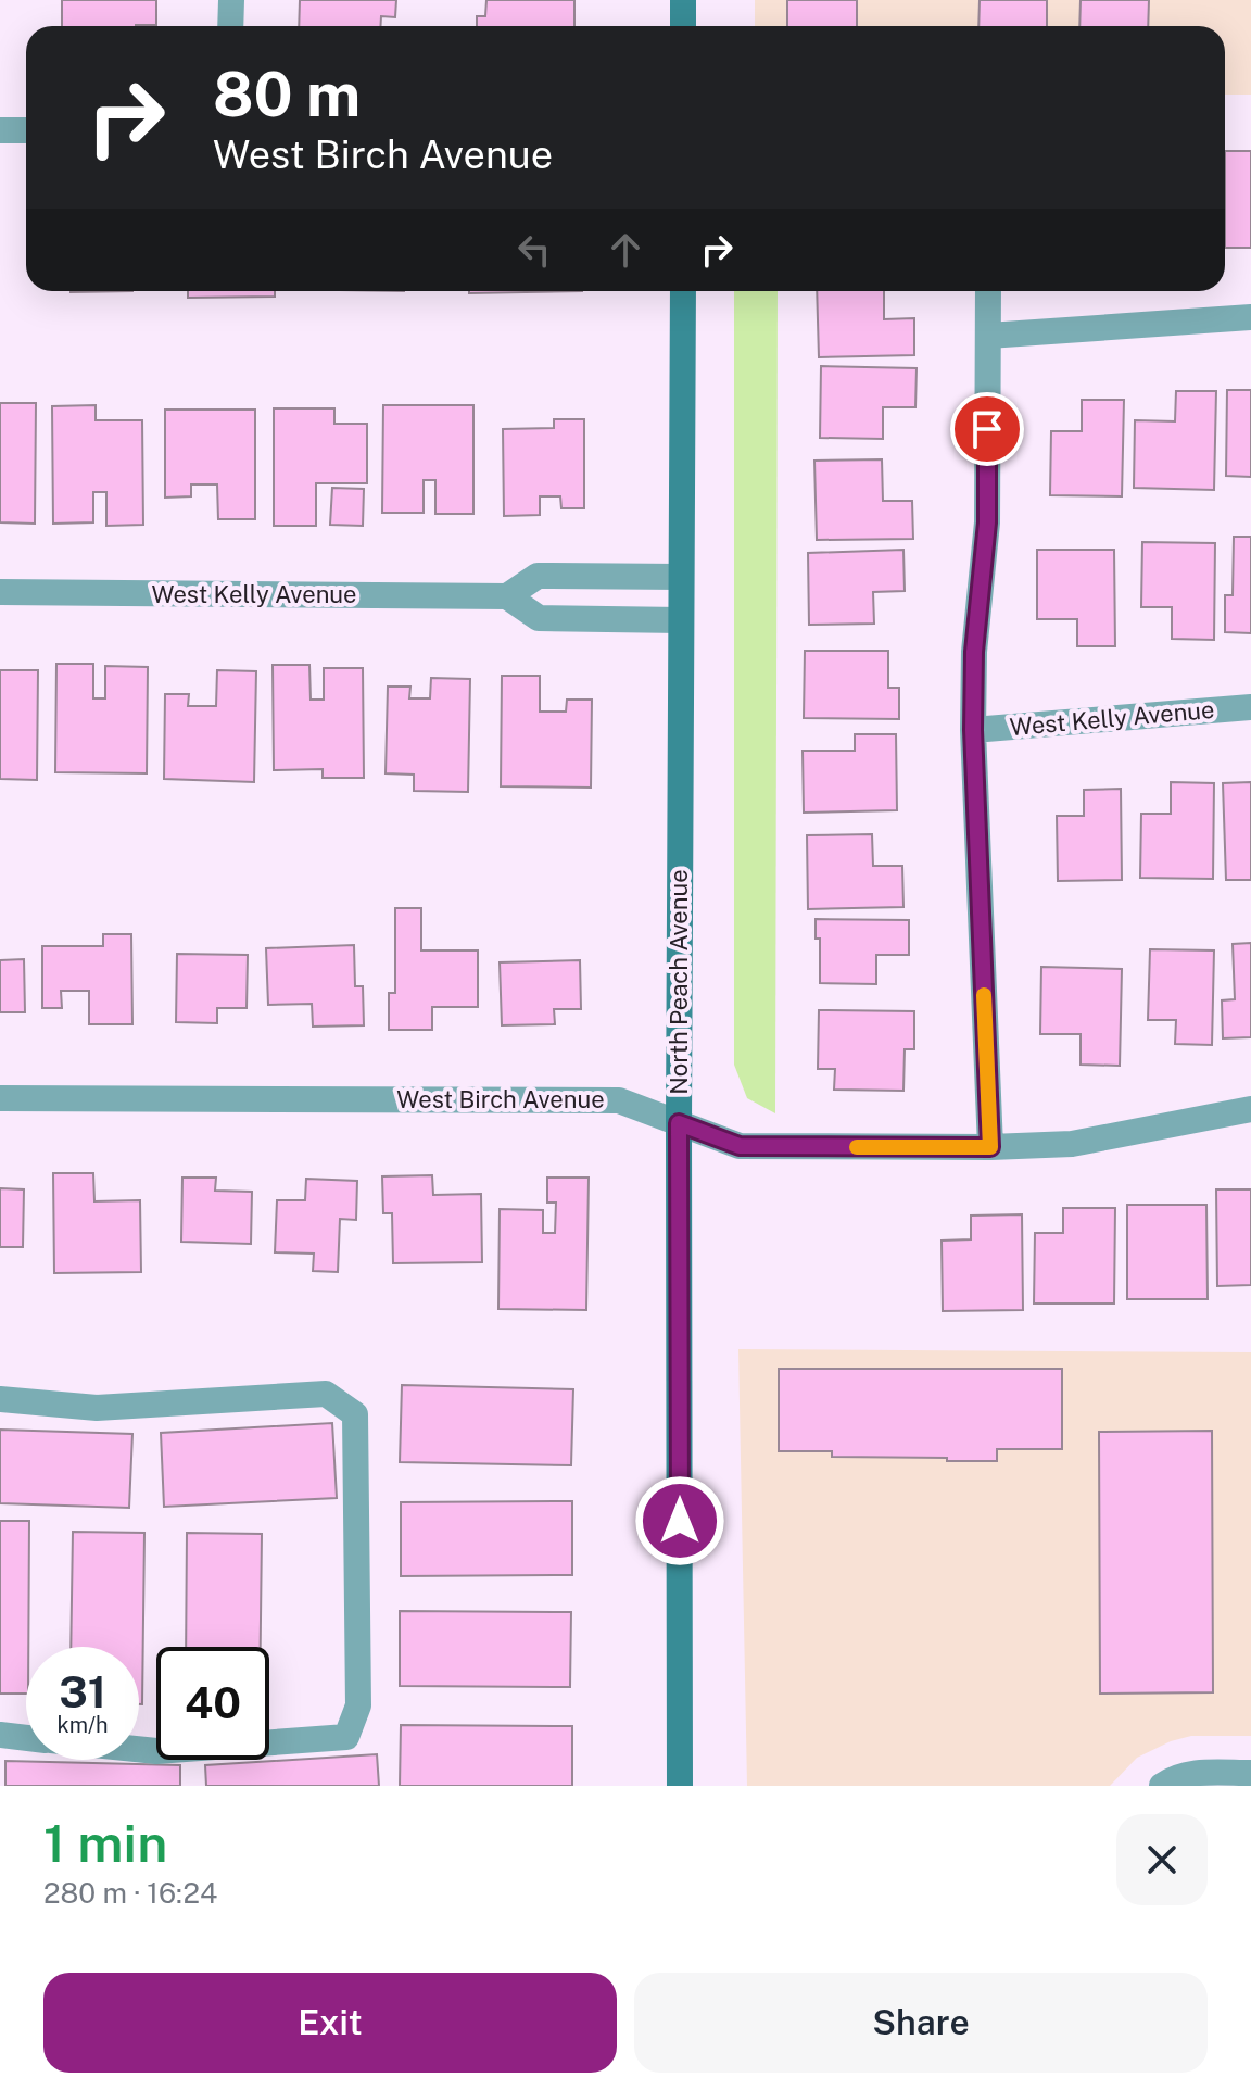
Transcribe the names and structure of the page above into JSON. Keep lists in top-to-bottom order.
{
  "streets": {
    "street": ["West Kelly Avenue", "North Peach Avenue", "West Birch Avenue"]
  },
  "crossings": [
    ["West Kelly Avenue", "North Peach Avenue"],
    ["North Peach Avenue", "West Birch Avenue"]
  ],
  "page": {
    "turn": ["80 m", "West Birch Avenue"],
    "speed": "31 km/h",
    "limit": "40",
    "heading": ["1 min", "280 m · 16:24"],
    "buttons": ["Exit", "Share"]
  }
}
